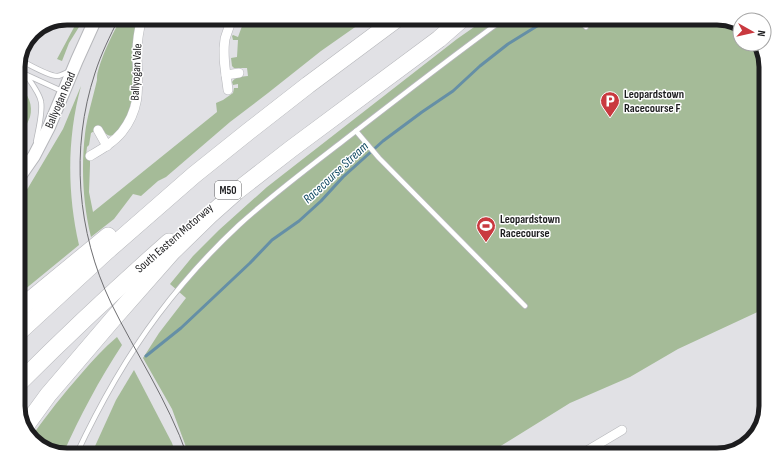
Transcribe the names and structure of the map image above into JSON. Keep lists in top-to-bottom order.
{
  "streets": {
    "highway": ["M50", "South Eastern Motorway"],
    "street": ["Ballyogan Vale", "Ballyogan Road"]
  },
  "water": ["Racecourse Stream"],
  "places": {
    "parking": ["Leopardstown Racecourse F"],
    "sports": ["Leopardstown Racecourse"]
  },
  "north": "right"
}
